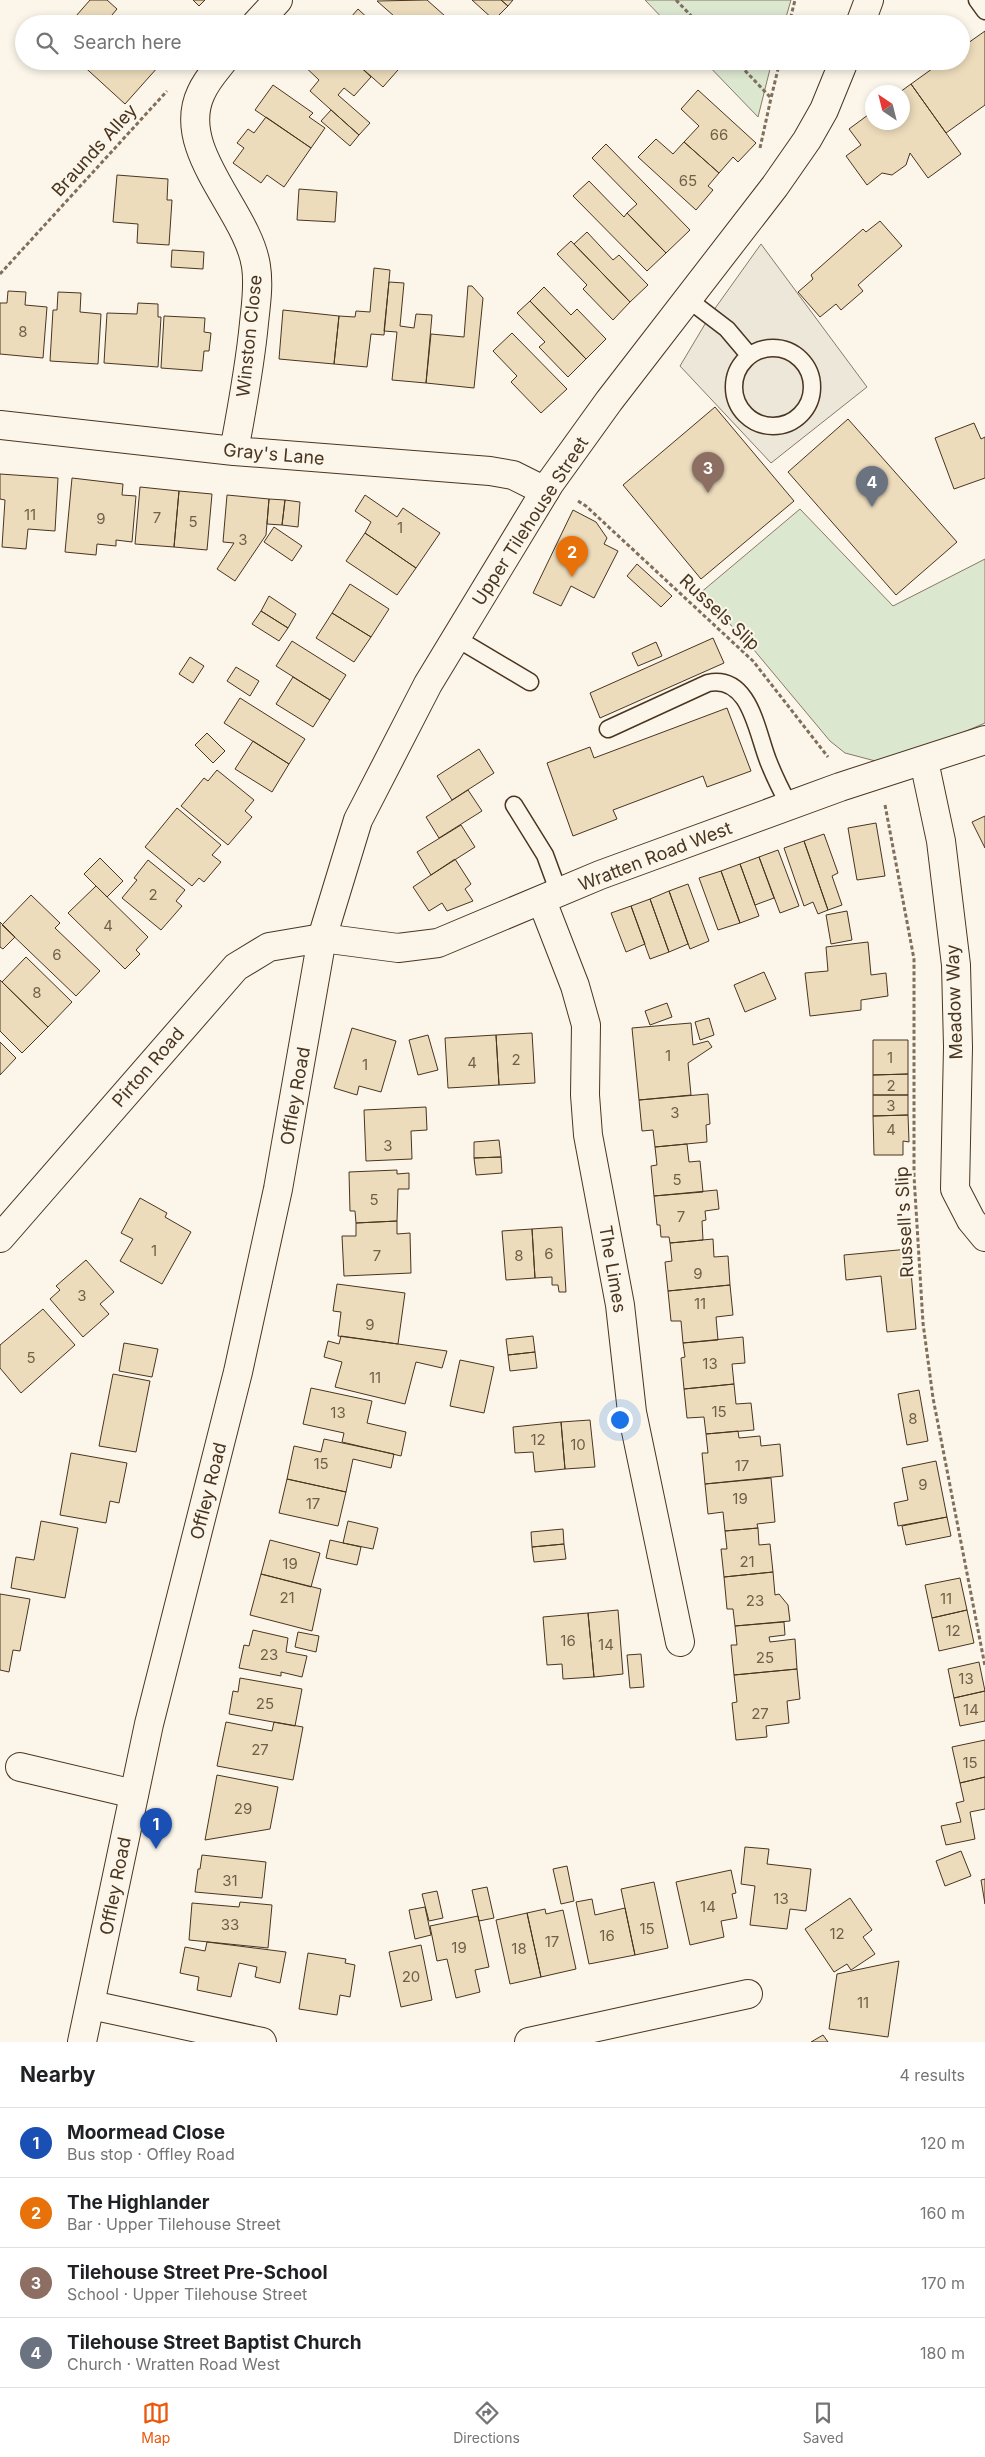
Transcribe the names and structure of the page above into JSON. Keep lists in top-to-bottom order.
{
  "streets": {
    "street": [
      "Winston Close",
      "Gray's Lane",
      "Upper Tilehouse Street",
      "Wratten Road West",
      "Meadow Way",
      "Pirton Road",
      "Offley Road",
      "The Limes"
    ],
    "path": ["Braunds Alley", "Russels Slip", "Russell's Slip"]
  },
  "crossings": [
    ["Winston Close", "Gray's Lane"],
    ["Gray's Lane", "Upper Tilehouse Street"],
    ["Gray's Lane", "Russels Slip"],
    ["Upper Tilehouse Street", "Russels Slip"],
    ["Upper Tilehouse Street", "Wratten Road West"],
    ["Upper Tilehouse Street", "Pirton Road"],
    ["Upper Tilehouse Street", "Offley Road"],
    ["Russels Slip", "Wratten Road West"],
    ["Wratten Road West", "Meadow Way"],
    ["Wratten Road West", "Pirton Road"],
    ["Wratten Road West", "Offley Road"],
    ["Wratten Road West", "Russell's Slip"],
    ["Wratten Road West", "The Limes"],
    ["Pirton Road", "Offley Road"]
  ],
  "house_numbers": [
    "66",
    "65",
    "8",
    "11",
    "7",
    "9",
    "5",
    "1",
    "3",
    "2",
    "4",
    "6",
    "8",
    "1",
    "1",
    "2",
    "4",
    "1",
    "2",
    "3",
    "3",
    "4",
    "3",
    "5",
    "5",
    "7",
    "1",
    "6",
    "7",
    "8",
    "9",
    "3",
    "11",
    "9",
    "5",
    "13",
    "11",
    "15",
    "13",
    "8",
    "12",
    "10",
    "15",
    "17",
    "9",
    "19",
    "17",
    "21",
    "19",
    "21",
    "11",
    "23",
    "12",
    "16",
    "14",
    "23",
    "25",
    "13",
    "25",
    "14",
    "27",
    "27",
    "15",
    "29",
    "31",
    "13",
    "14",
    "33",
    "15",
    "12",
    "16",
    "17",
    "19",
    "18",
    "20",
    "11"
  ],
  "north": "top left",
  "page": {
    "search": "Search here",
    "pins": [
      "3",
      "4",
      "2",
      "1"
    ],
    "heading": ["Nearby", "4 results"],
    "list": [
      {
        "mark": "1",
        "name": "Moormead Close",
        "note": "Bus stop · Offley Road",
        "value": "120 m"
      },
      {
        "mark": "2",
        "name": "The Highlander",
        "note": "Bar · Upper Tilehouse Street",
        "value": "160 m"
      },
      {
        "mark": "3",
        "name": "Tilehouse Street Pre-School",
        "note": "School · Upper Tilehouse Street",
        "value": "170 m"
      },
      {
        "mark": "4",
        "name": "Tilehouse Street Baptist Church",
        "note": "Church · Wratten Road West",
        "value": "180 m"
      }
    ],
    "nav": ["Map", "Directions", "Saved"]
  }
}
